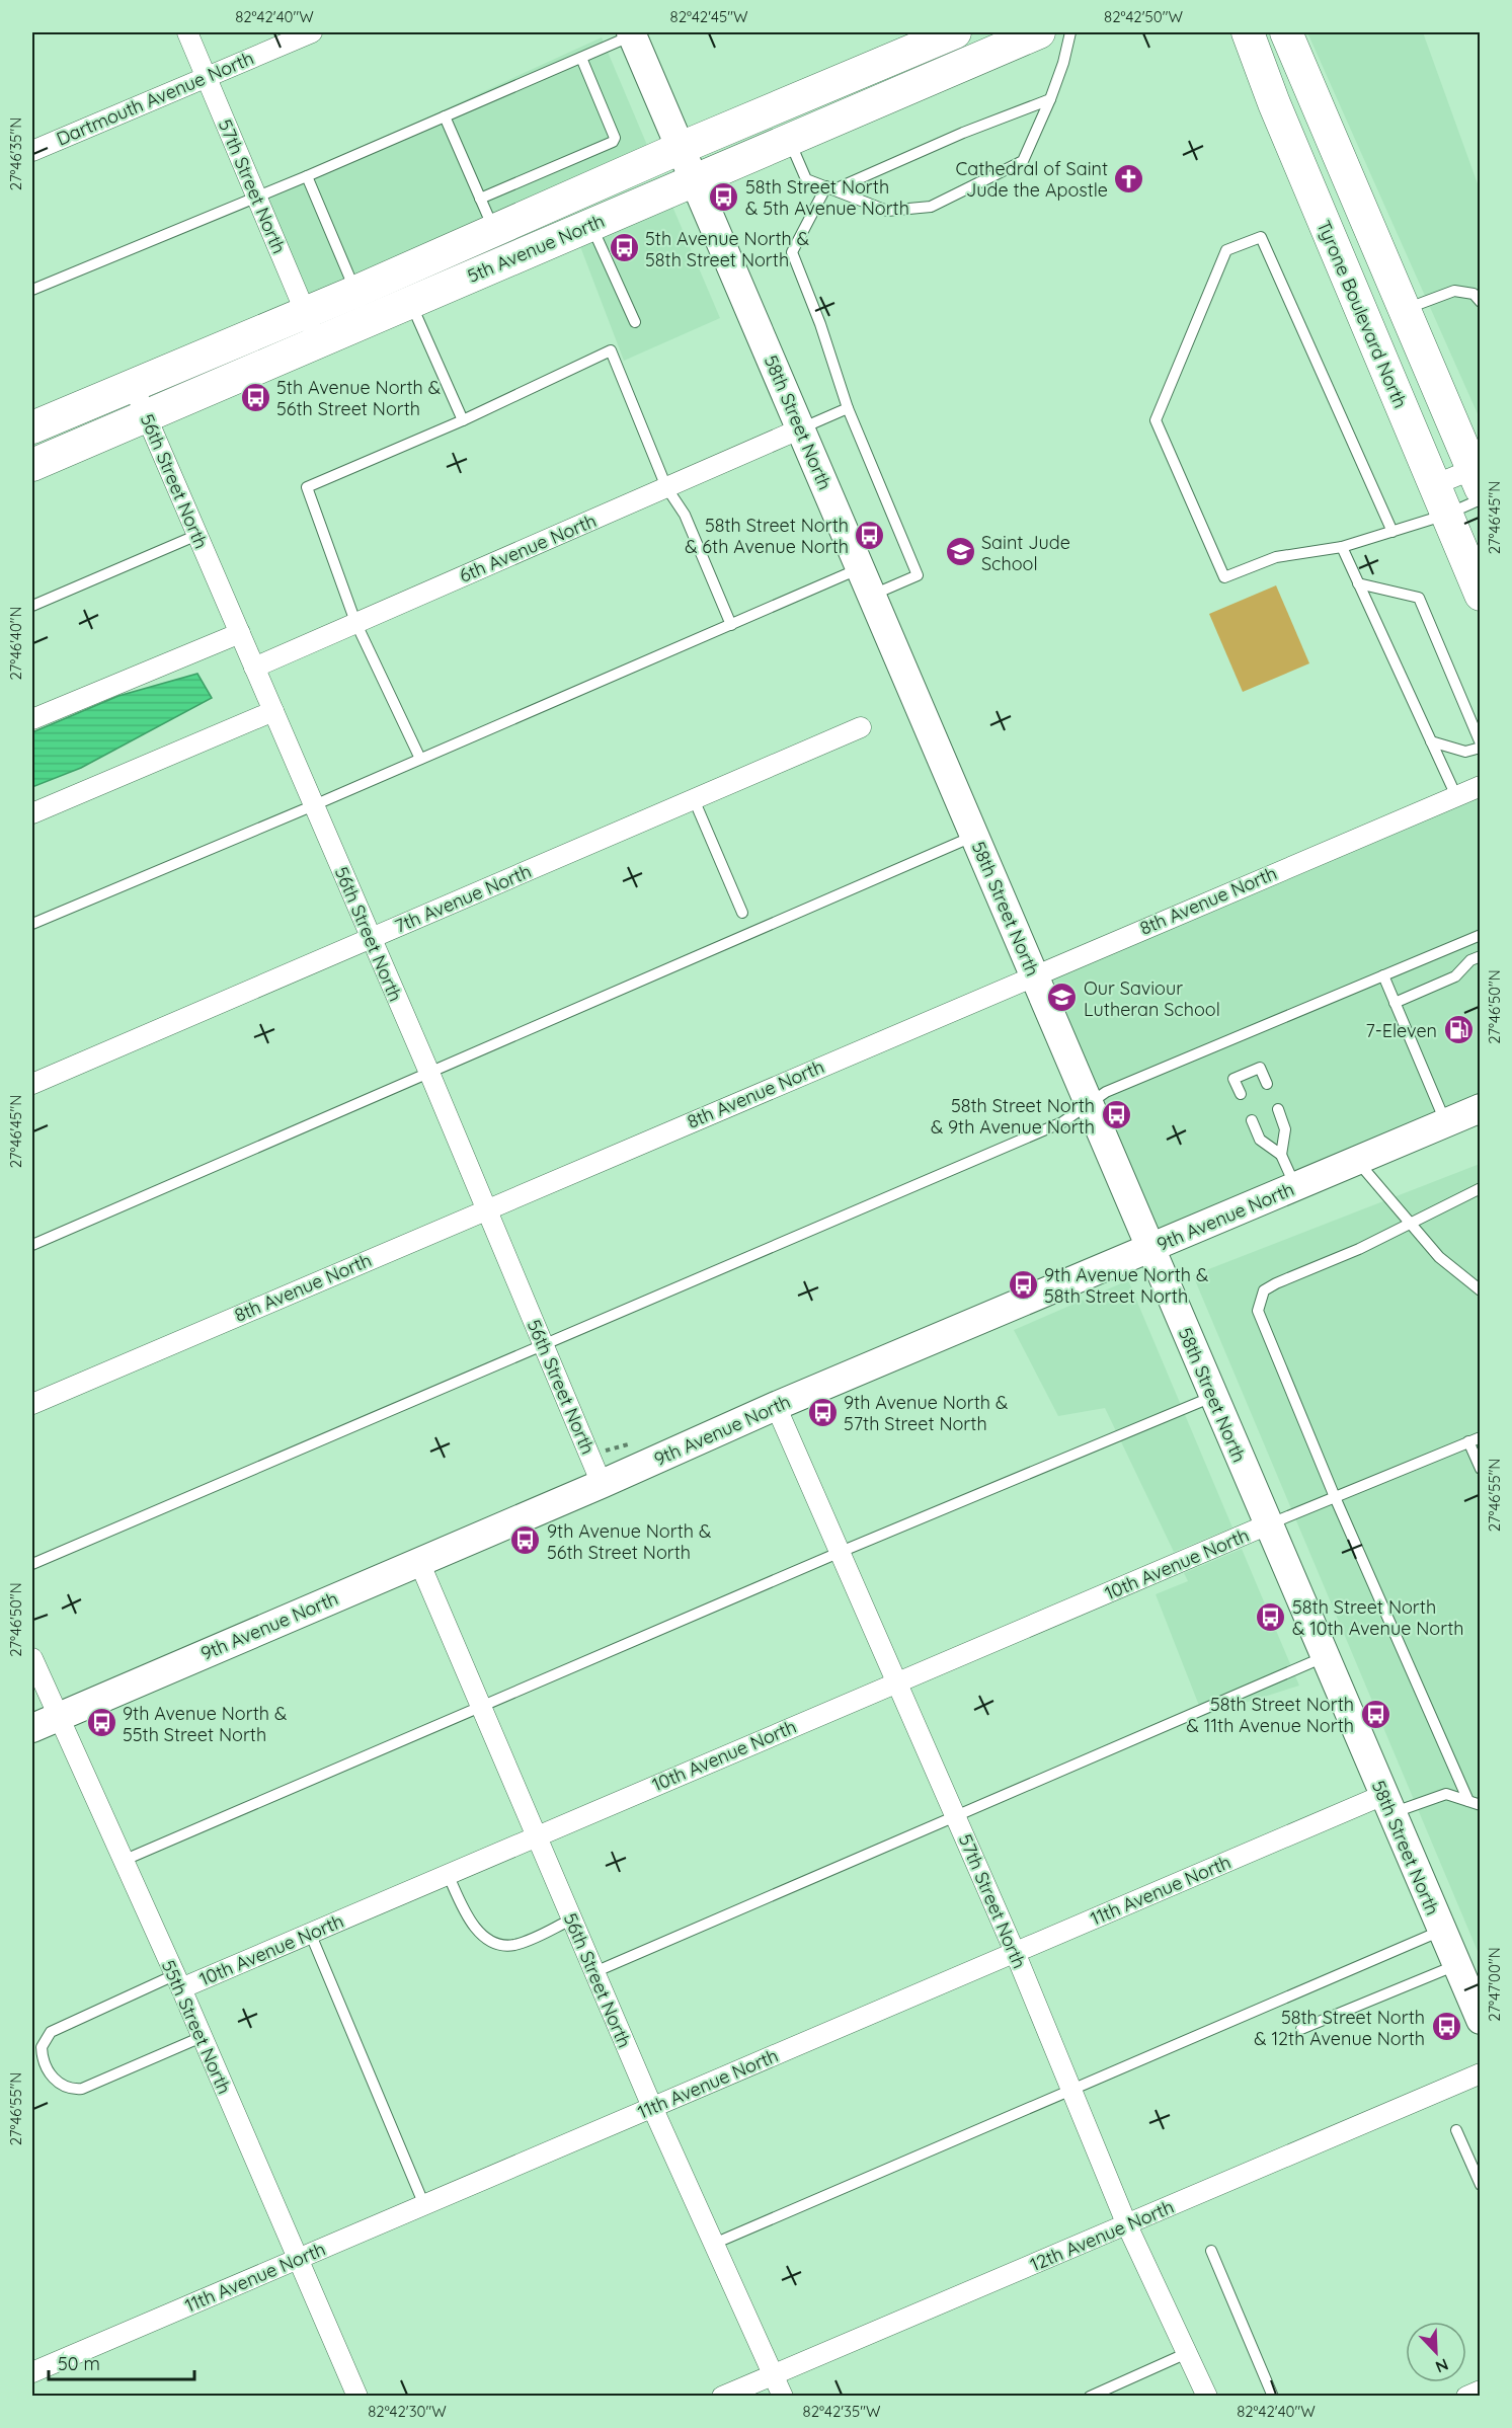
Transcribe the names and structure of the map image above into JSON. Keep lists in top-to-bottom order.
{
  "streets": {
    "main road": ["5th Avenue North", "Tyrone Boulevard North"],
    "street": [
      "Dartmouth Avenue North",
      "57th Street North",
      "58th Street North",
      "56th Street North",
      "6th Avenue North",
      "7th Avenue North",
      "8th Avenue North",
      "9th Avenue North",
      "10th Avenue North",
      "11th Avenue North",
      "55th Street North",
      "12th Avenue North"
    ]
  },
  "crossings": [
    ["Dartmouth Avenue North", "57th Street North"],
    ["57th Street North", "5th Avenue North"],
    ["57th Street North", "9th Avenue North"],
    ["57th Street North", "10th Avenue North"],
    ["57th Street North", "11th Avenue North"],
    ["57th Street North", "12th Avenue North"],
    ["5th Avenue North", "58th Street North"],
    ["5th Avenue North", "56th Street North"],
    ["58th Street North", "6th Avenue North"],
    ["58th Street North", "8th Avenue North"],
    ["58th Street North", "9th Avenue North"],
    ["58th Street North", "10th Avenue North"],
    ["58th Street North", "11th Avenue North"],
    ["56th Street North", "6th Avenue North"],
    ["56th Street North", "7th Avenue North"],
    ["56th Street North", "8th Avenue North"],
    ["56th Street North", "9th Avenue North"],
    ["56th Street North", "10th Avenue North"],
    ["56th Street North", "11th Avenue North"],
    ["56th Street North", "12th Avenue North"],
    ["9th Avenue North", "55th Street North"],
    ["10th Avenue North", "55th Street North"],
    ["11th Avenue North", "55th Street North"]
  ],
  "places": {
    "church": ["Cathedral of Saint Jude the Apostle"],
    "bus stop": [
      "58th Street North & 5th Avenue North",
      "5th Avenue North & 58th Street North",
      "5th Avenue North & 56th Street North",
      "58th Street North & 6th Avenue North",
      "58th Street North & 9th Avenue North",
      "9th Avenue North & 58th Street North",
      "9th Avenue North & 57th Street North",
      "9th Avenue North & 56th Street North",
      "58th Street North & 10th Avenue North",
      "58th Street North & 11th Avenue North",
      "9th Avenue North & 55th Street North",
      "58th Street North & 12th Avenue North"
    ],
    "school or university": ["Saint Jude School", "Our Saviour Lutheran School"],
    "fuel station": ["7-Eleven"]
  },
  "scale_bar": "50 m",
  "north": "bottom right",
  "coordinates": [
    "82°42'40\"W",
    "82°42'45\"W",
    "82°42'50\"W",
    "27°46'35\"N",
    "27°46'45\"N",
    "27°46'40\"N",
    "27°46'50\"N",
    "27°46'55\"N",
    "27°47'00\"N",
    "82°42'30\"W",
    "82°42'35\"W"
  ]
}
